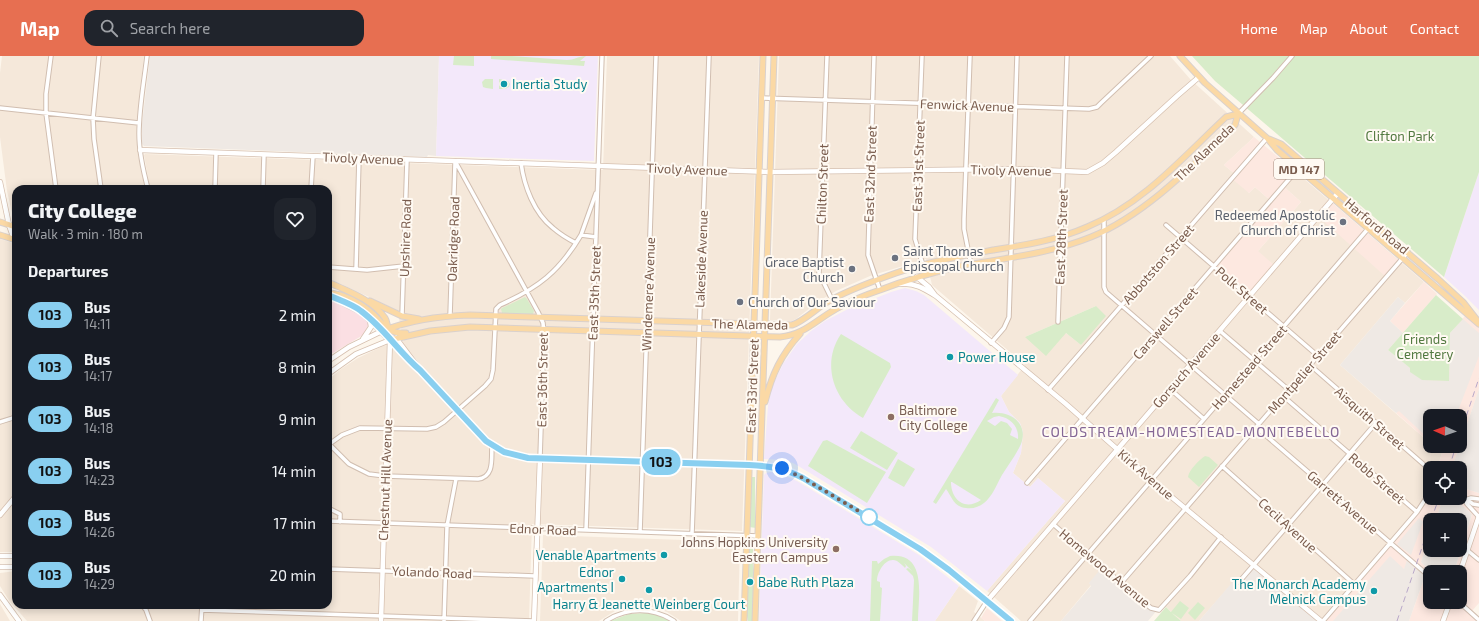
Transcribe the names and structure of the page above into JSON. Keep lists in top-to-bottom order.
{
  "streets": {
    "main road": [
      "The Alameda",
      "MD 147",
      "Harford Road",
      "East 33rd Street"
    ],
    "street": [
      "Fenwick Avenue",
      "Tivoly Avenue",
      "East 31st Street",
      "East 32nd Street",
      "Chilton Street",
      "East 28th Street",
      "Upshire Road",
      "Oakridge Road",
      "Lakeside Avenue",
      "Abbotston Street",
      "Polk Street",
      "East 35th Street",
      "Windemere Avenue",
      "Carswell Street",
      "Homestead Street",
      "Gorsuch Avenue",
      "Montpelier Street",
      "East 36th Street",
      "Aisquith Street",
      "Kirk Avenue",
      "Robb Street",
      "Chestnut Hill Avenue",
      "Garrett Avenue",
      "Cecil Avenue",
      "Ednor Road",
      "Homewood Avenue",
      "Yolando Road"
    ]
  },
  "crossings": [
    ["Fenwick Avenue", "East 31st Street"],
    ["Fenwick Avenue", "East 32nd Street"],
    ["Fenwick Avenue", "Chilton Street"],
    ["Fenwick Avenue", "East 28th Street"],
    ["Fenwick Avenue", "East 33rd Street"],
    ["The Alameda", "East 31st Street"],
    ["The Alameda", "East 32nd Street"],
    ["The Alameda", "Chilton Street"],
    ["The Alameda", "Harford Road"],
    ["The Alameda", "East 28th Street"],
    ["The Alameda", "Oakridge Road"],
    ["The Alameda", "Lakeside Avenue"],
    ["The Alameda", "East 35th Street"],
    ["The Alameda", "Windemere Avenue"],
    ["The Alameda", "East 36th Street"],
    ["The Alameda", "East 33rd Street"],
    ["The Alameda", "Kirk Avenue"],
    ["The Alameda", "Chestnut Hill Avenue"],
    ["The Alameda", "Garrett Avenue"],
    ["Tivoly Avenue", "East 31st Street"],
    ["Tivoly Avenue", "East 32nd Street"],
    ["Tivoly Avenue", "Chilton Street"],
    ["Tivoly Avenue", "Harford Road"],
    ["Tivoly Avenue", "East 28th Street"],
    ["Tivoly Avenue", "Upshire Road"],
    ["Tivoly Avenue", "Oakridge Road"],
    ["Tivoly Avenue", "Lakeside Avenue"],
    ["Tivoly Avenue", "East 35th Street"],
    ["Tivoly Avenue", "Windemere Avenue"],
    ["Tivoly Avenue", "East 36th Street"],
    ["Tivoly Avenue", "East 33rd Street"],
    ["East 31st Street", "Kirk Avenue"],
    ["Harford Road", "Abbotston Street"],
    ["Harford Road", "Carswell Street"],
    ["Harford Road", "Homestead Street"],
    ["Harford Road", "Gorsuch Avenue"],
    ["Harford Road", "Montpelier Street"],
    ["Oakridge Road", "East 36th Street"],
    ["Lakeside Avenue", "Ednor Road"],
    ["Abbotston Street", "Polk Street"],
    ["Abbotston Street", "Kirk Avenue"],
    ["Abbotston Street", "Garrett Avenue"],
    ["Polk Street", "Carswell Street"],
    ["Polk Street", "Homestead Street"],
    ["Polk Street", "Gorsuch Avenue"],
    ["Polk Street", "Montpelier Street"],
    ["East 35th Street", "Ednor Road"],
    ["Windemere Avenue", "Ednor Road"],
    ["Carswell Street", "Kirk Avenue"],
    ["Carswell Street", "Garrett Avenue"],
    ["Homestead Street", "Kirk Avenue"],
    ["Homestead Street", "Garrett Avenue"],
    ["Homestead Street", "Homewood Avenue"],
    ["Gorsuch Avenue", "Kirk Avenue"],
    ["Gorsuch Avenue", "Garrett Avenue"],
    ["Gorsuch Avenue", "Homewood Avenue"],
    ["Montpelier Street", "Aisquith Street"],
    ["Montpelier Street", "Kirk Avenue"],
    ["Montpelier Street", "Robb Street"],
    ["Montpelier Street", "Garrett Avenue"],
    ["Montpelier Street", "Cecil Avenue"],
    ["Montpelier Street", "Homewood Avenue"],
    ["East 36th Street", "Ednor Road"],
    ["East 36th Street", "Yolando Road"],
    ["East 33rd Street", "Ednor Road"],
    ["Kirk Avenue", "Homewood Avenue"],
    ["Chestnut Hill Avenue", "Ednor Road"],
    ["Chestnut Hill Avenue", "Yolando Road"]
  ],
  "districts": ["COLDSTREAM-HOMESTEAD-MONTEBELLO"],
  "parks": ["Clifton Park", "Friends Cemetery"],
  "places": [
    "Inertia Study",
    "Redeemed Apostolic Church of Christ",
    "Saint Thomas Episcopal Church",
    "Grace Baptist Church",
    "Church of Our Saviour",
    "Power House",
    "Baltimore City College",
    "Johns Hopkins University Eastern Campus",
    "Venable Apartments",
    "Ednor Apartments I",
    "Babe Ruth Plaza",
    "Harry & Jeanette Weinberg Court",
    "The Monarch Academy Melnick Campus"
  ],
  "lines": ["bus line 103"],
  "north": "left",
  "page": {
    "header": "Map",
    "search": "Search here",
    "nav": [
      "Home",
      "Map",
      "About",
      "Contact"
    ],
    "on_map": "103",
    "heading": [
      ["City College", "Walk · 3 min · 180 m"],
      "Departures"
    ],
    "list": [
      {
        "mark": "103",
        "name": "Bus",
        "note": "14:11",
        "value": "2 min"
      },
      {
        "mark": "103",
        "name": "Bus",
        "note": "14:17",
        "value": "8 min"
      },
      {
        "mark": "103",
        "name": "Bus",
        "note": "14:18",
        "value": "9 min"
      },
      {
        "mark": "103",
        "name": "Bus",
        "note": "14:23",
        "value": "14 min"
      },
      {
        "mark": "103",
        "name": "Bus",
        "note": "14:26",
        "value": "17 min"
      },
      {
        "mark": "103",
        "name": "Bus",
        "note": "14:29",
        "value": "20 min"
      }
    ],
    "map_buttons": ["+", "−"]
  }
}
